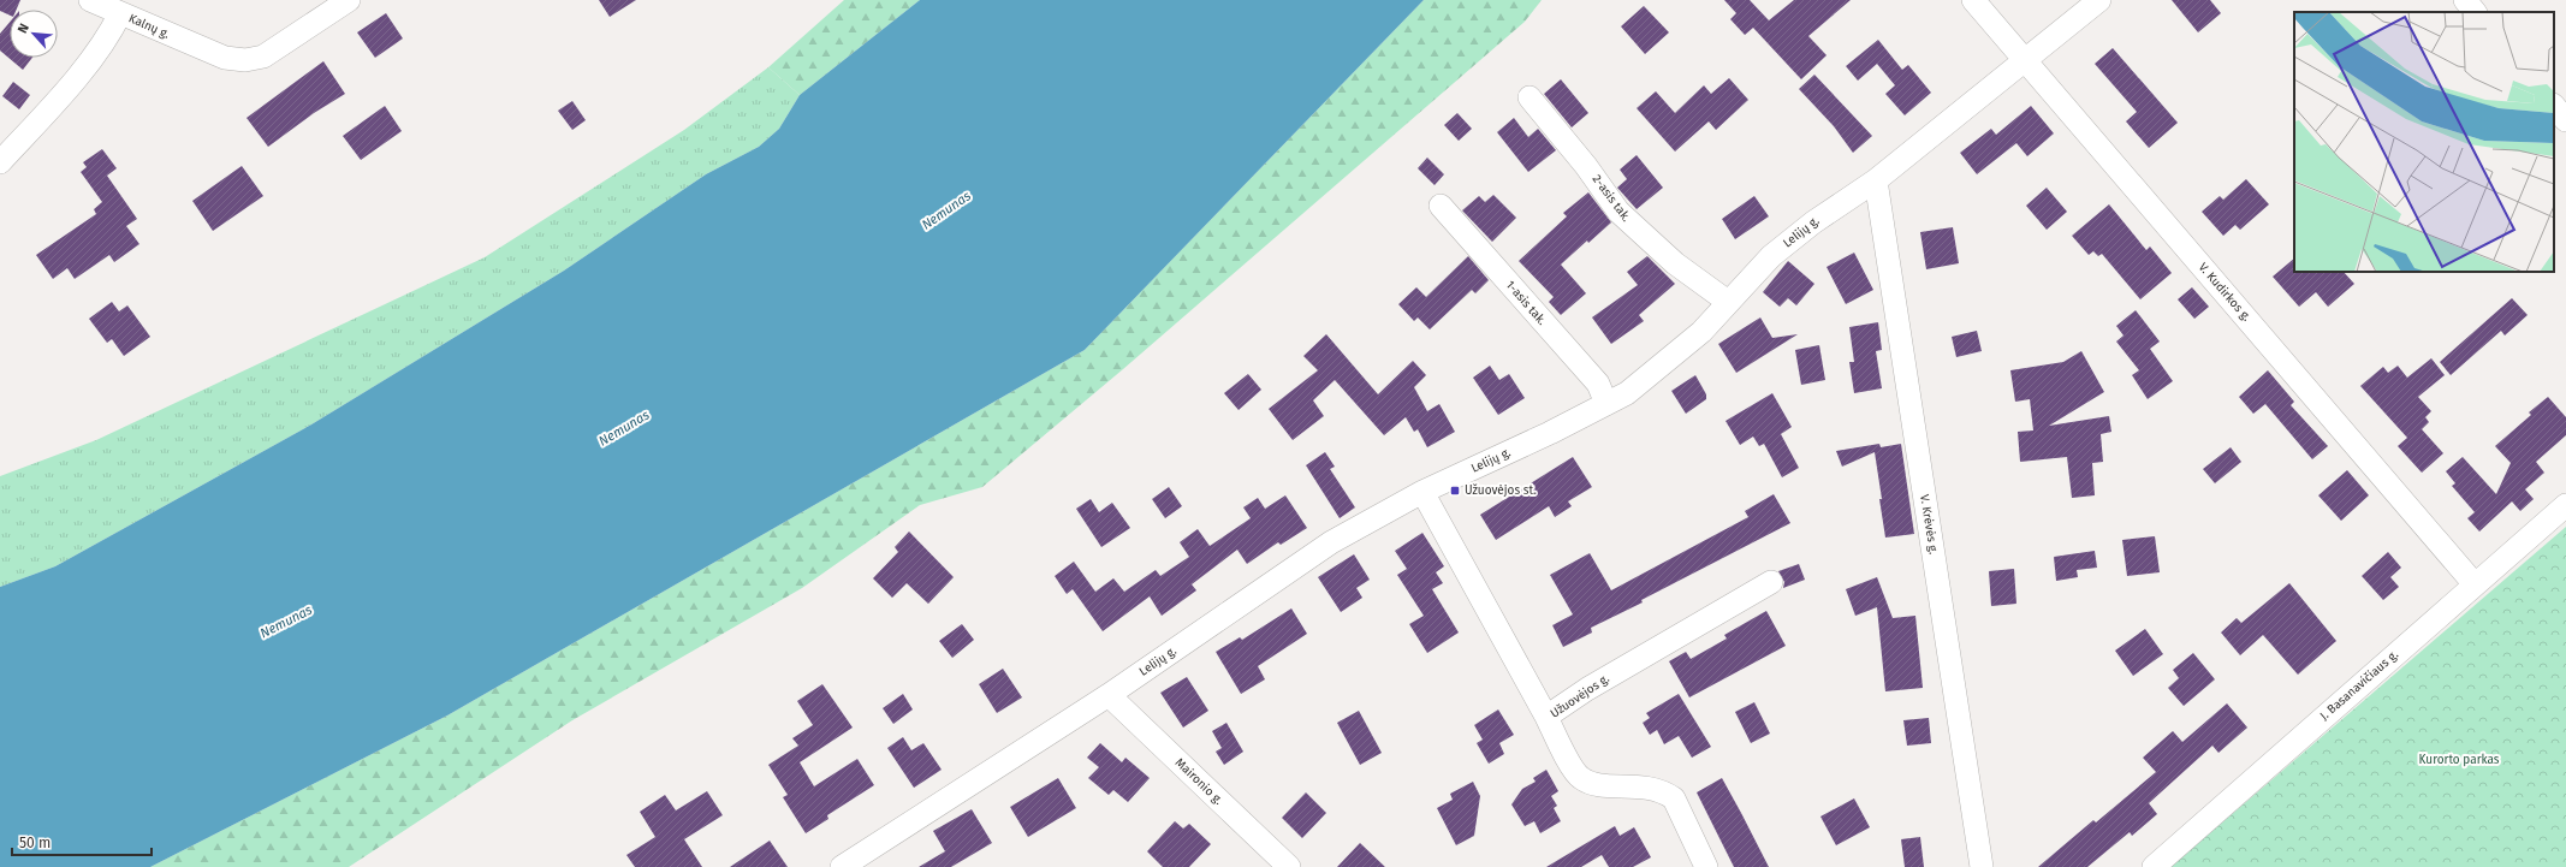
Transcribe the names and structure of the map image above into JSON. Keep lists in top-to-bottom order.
{
  "streets": {
    "street": [
      "Kalnų g.",
      "2-asis tak.",
      "Lelijų g.",
      "V. Kudirkos g.",
      "1-asis tak.",
      "V. Krėvės g.",
      "J. Basanavičiaus g.",
      "Užuovėjos g.",
      "Maironio g."
    ]
  },
  "crossings": [
    ["2-asis tak.", "Lelijų g."],
    ["Lelijų g.", "V. Kudirkos g."],
    ["Lelijų g.", "1-asis tak."],
    ["Lelijų g.", "V. Krėvės g."],
    ["Lelijų g.", "Maironio g."],
    ["V. Kudirkos g.", "J. Basanavičiaus g."]
  ],
  "water": ["Nemunas"],
  "parks": ["Kurorto parkas"],
  "places": {
    "transit": ["Užuovėjos st."]
  },
  "scale_bar": "50 m",
  "north": "top left"
}
